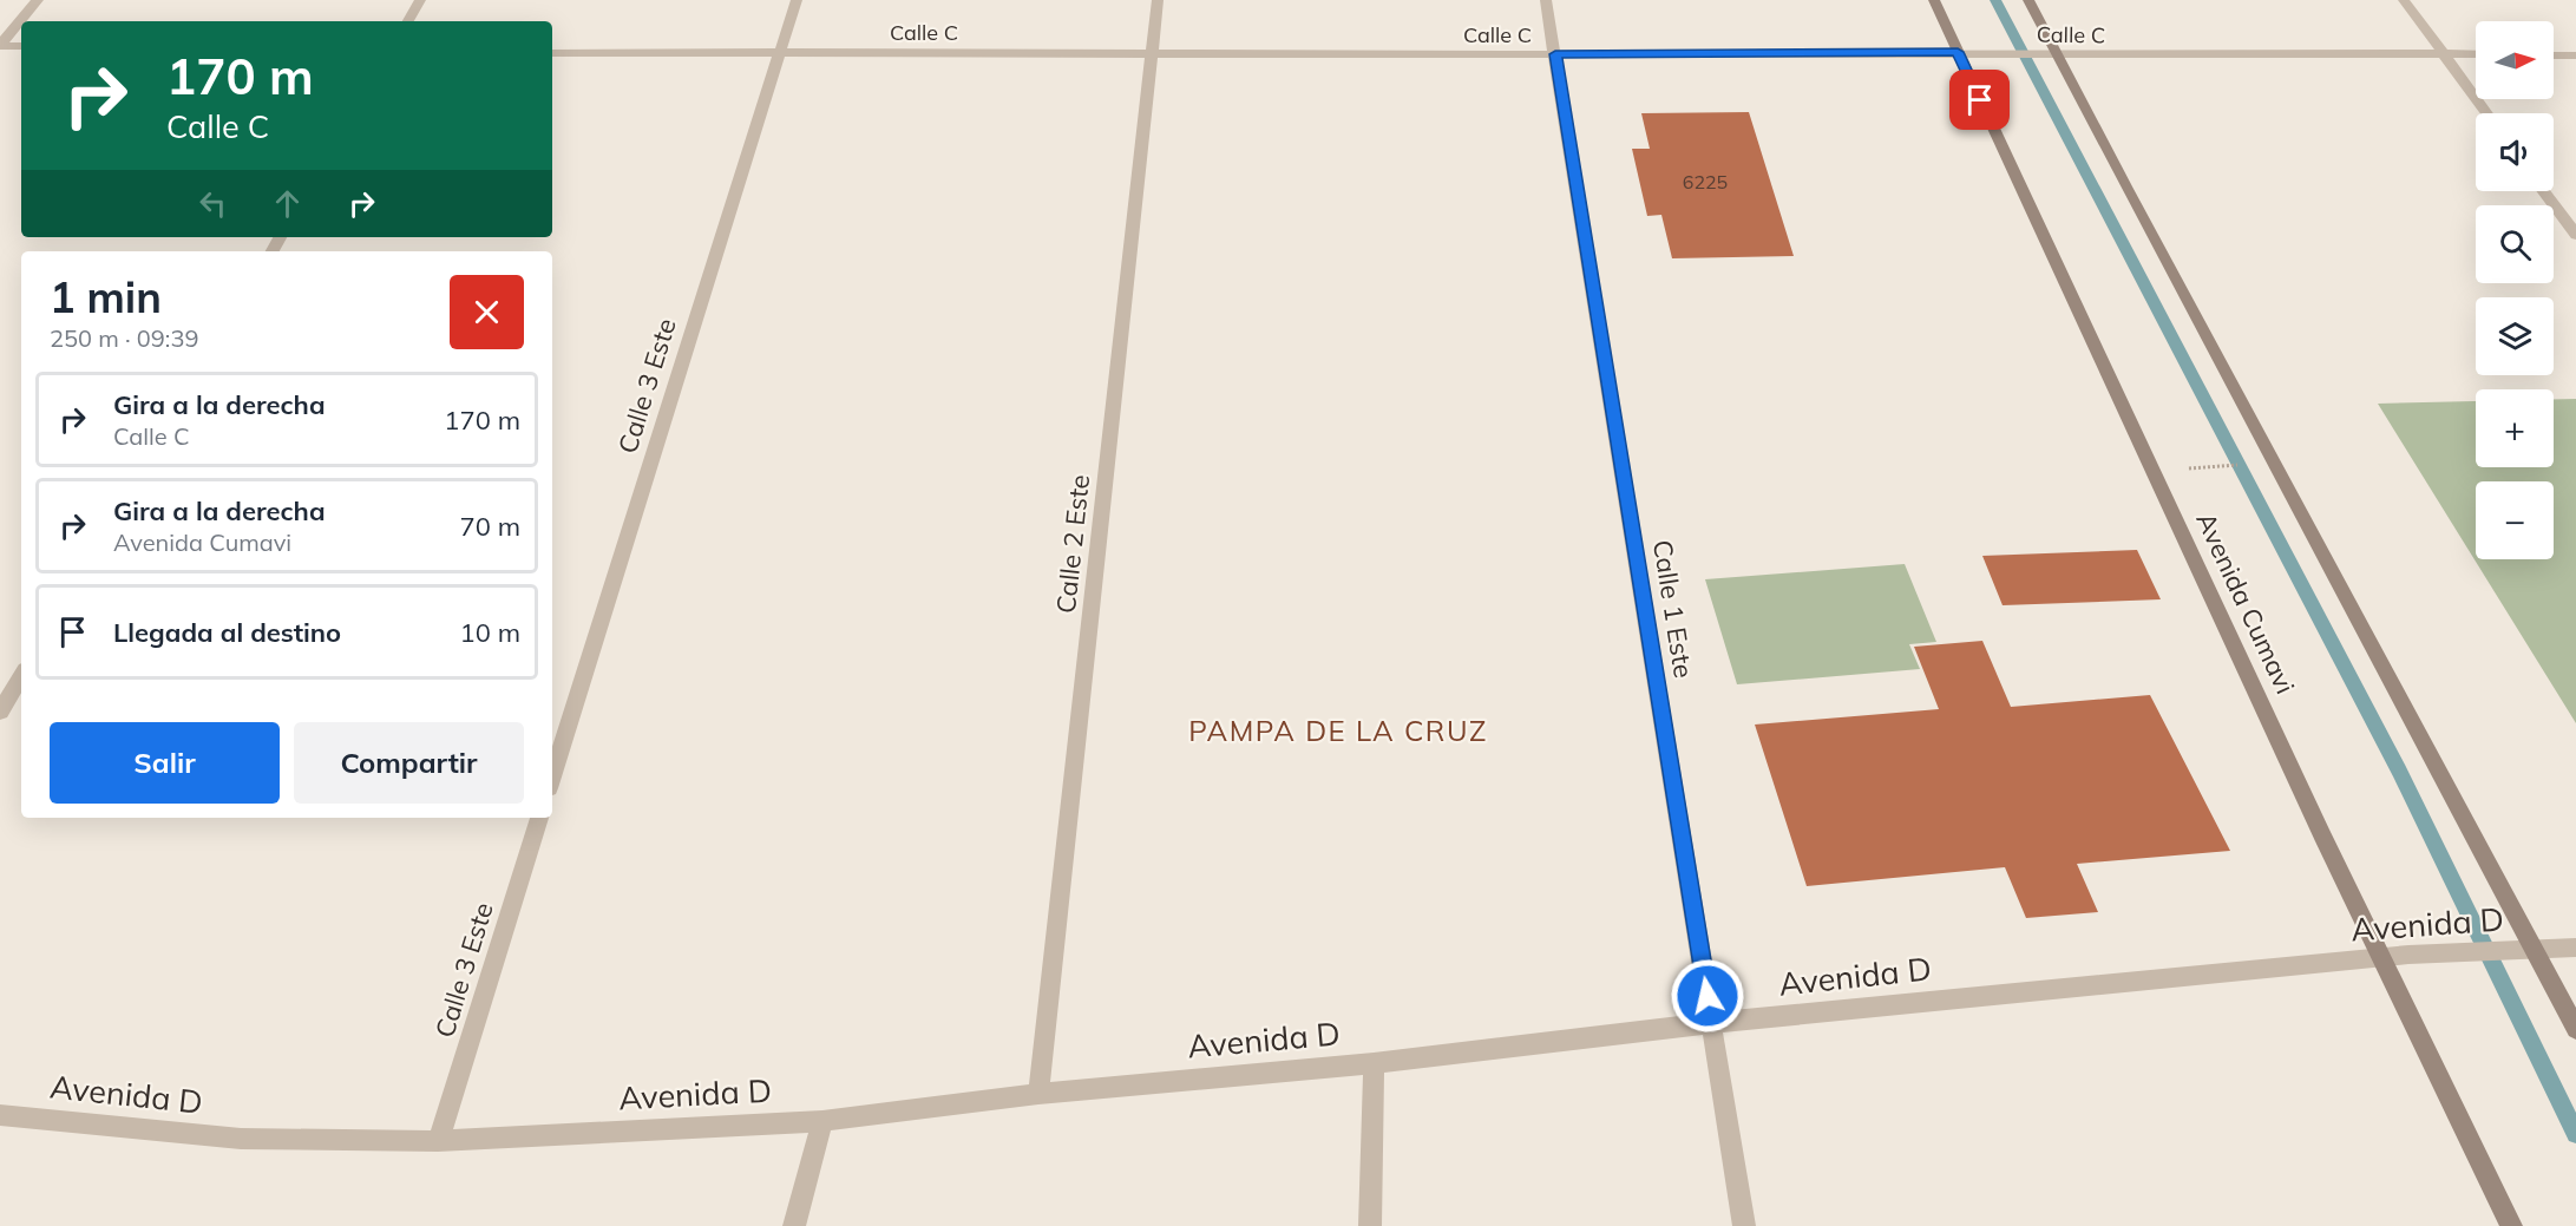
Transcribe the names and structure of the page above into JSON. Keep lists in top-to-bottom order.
{
  "streets": {
    "main road": ["Avenida Cumavi"],
    "street": [
      "Calle C",
      "Calle 3 Este",
      "Calle 2 Este",
      "Calle 1 Este",
      "Avenida D"
    ]
  },
  "crossings": [
    ["Calle C", "Calle 3 Este"],
    ["Calle C", "Calle 2 Este"],
    ["Calle C", "Avenida Cumavi"],
    ["Calle C", "Calle 1 Este"],
    ["Calle 3 Este", "Avenida D"],
    ["Calle 2 Este", "Avenida D"],
    ["Avenida Cumavi", "Avenida D"],
    ["Calle 1 Este", "Avenida D"]
  ],
  "districts": ["PAMPA DE LA CRUZ"],
  "house_numbers": ["6225"],
  "north": "right",
  "page": {
    "map_buttons": ["+", "−"],
    "turn": ["170 m", "Calle C"],
    "heading": ["1 min", "250 m · 09:39"],
    "list": [
      {
        "name": "Gira a la derecha",
        "note": "Calle C",
        "value": "170 m"
      },
      {
        "name": "Gira a la derecha",
        "note": "Avenida Cumavi",
        "value": "70 m"
      },
      {
        "name": "Llegada al destino",
        "value": "10 m"
      }
    ],
    "buttons": ["Salir", "Compartir"]
  }
}
